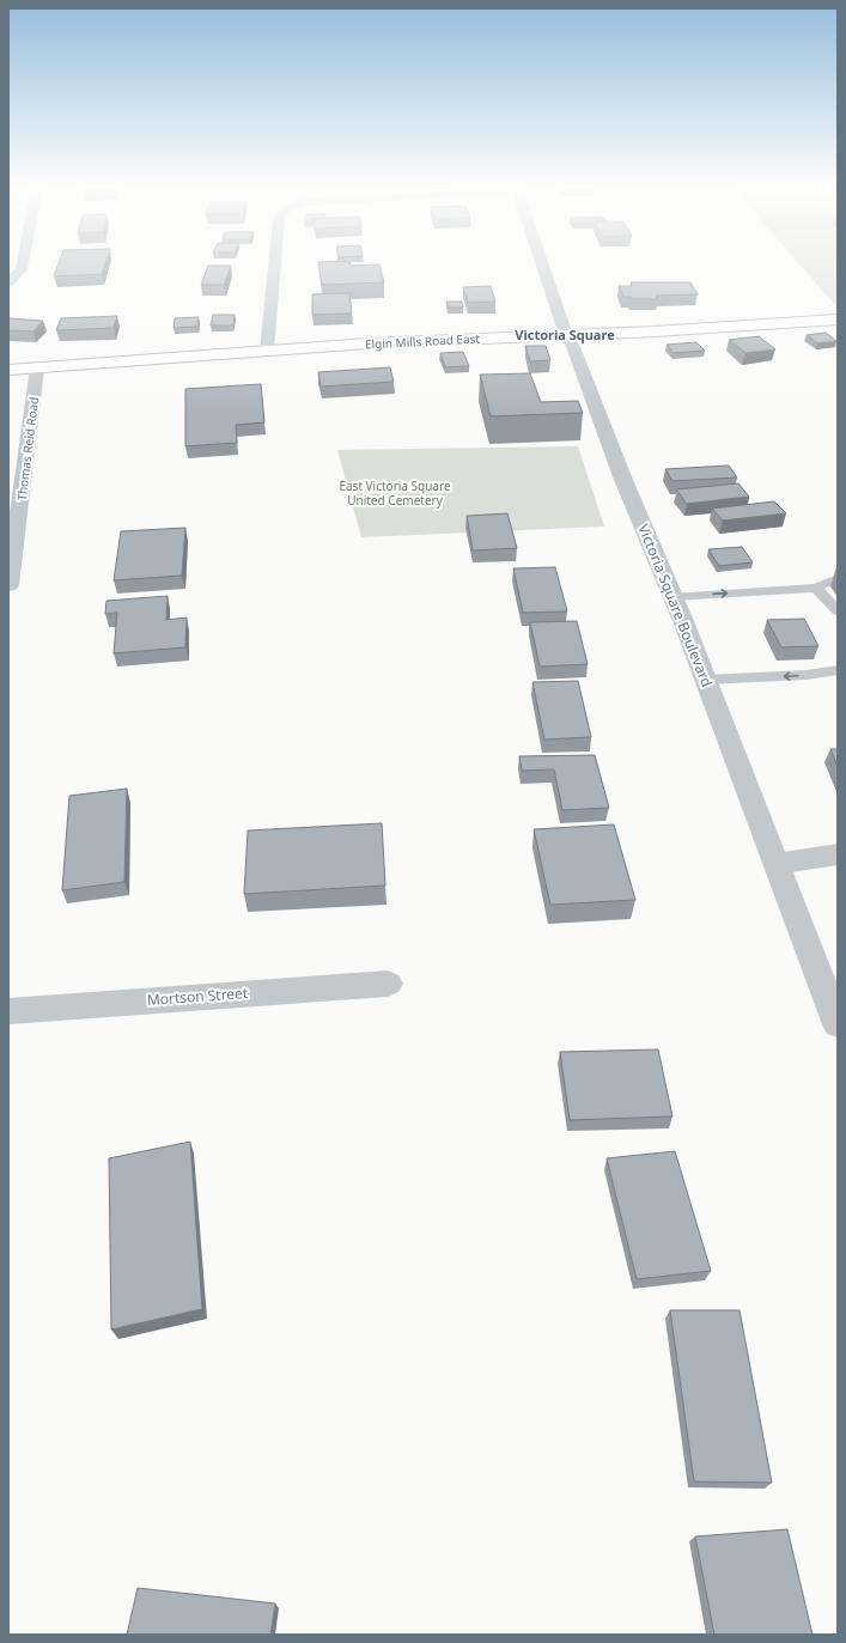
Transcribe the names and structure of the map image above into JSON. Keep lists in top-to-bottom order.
{
  "streets": {
    "main road": ["Elgin Mills Road East"],
    "street": ["Thomas Reid Road", "Victoria Square Boulevard", "Mortson Street"]
  },
  "crossings": [
    ["Elgin Mills Road East", "Thomas Reid Road"],
    ["Elgin Mills Road East", "Victoria Square Boulevard"]
  ],
  "districts": ["Victoria Square"],
  "parks": ["East Victoria Square United Cemetery"]
}
